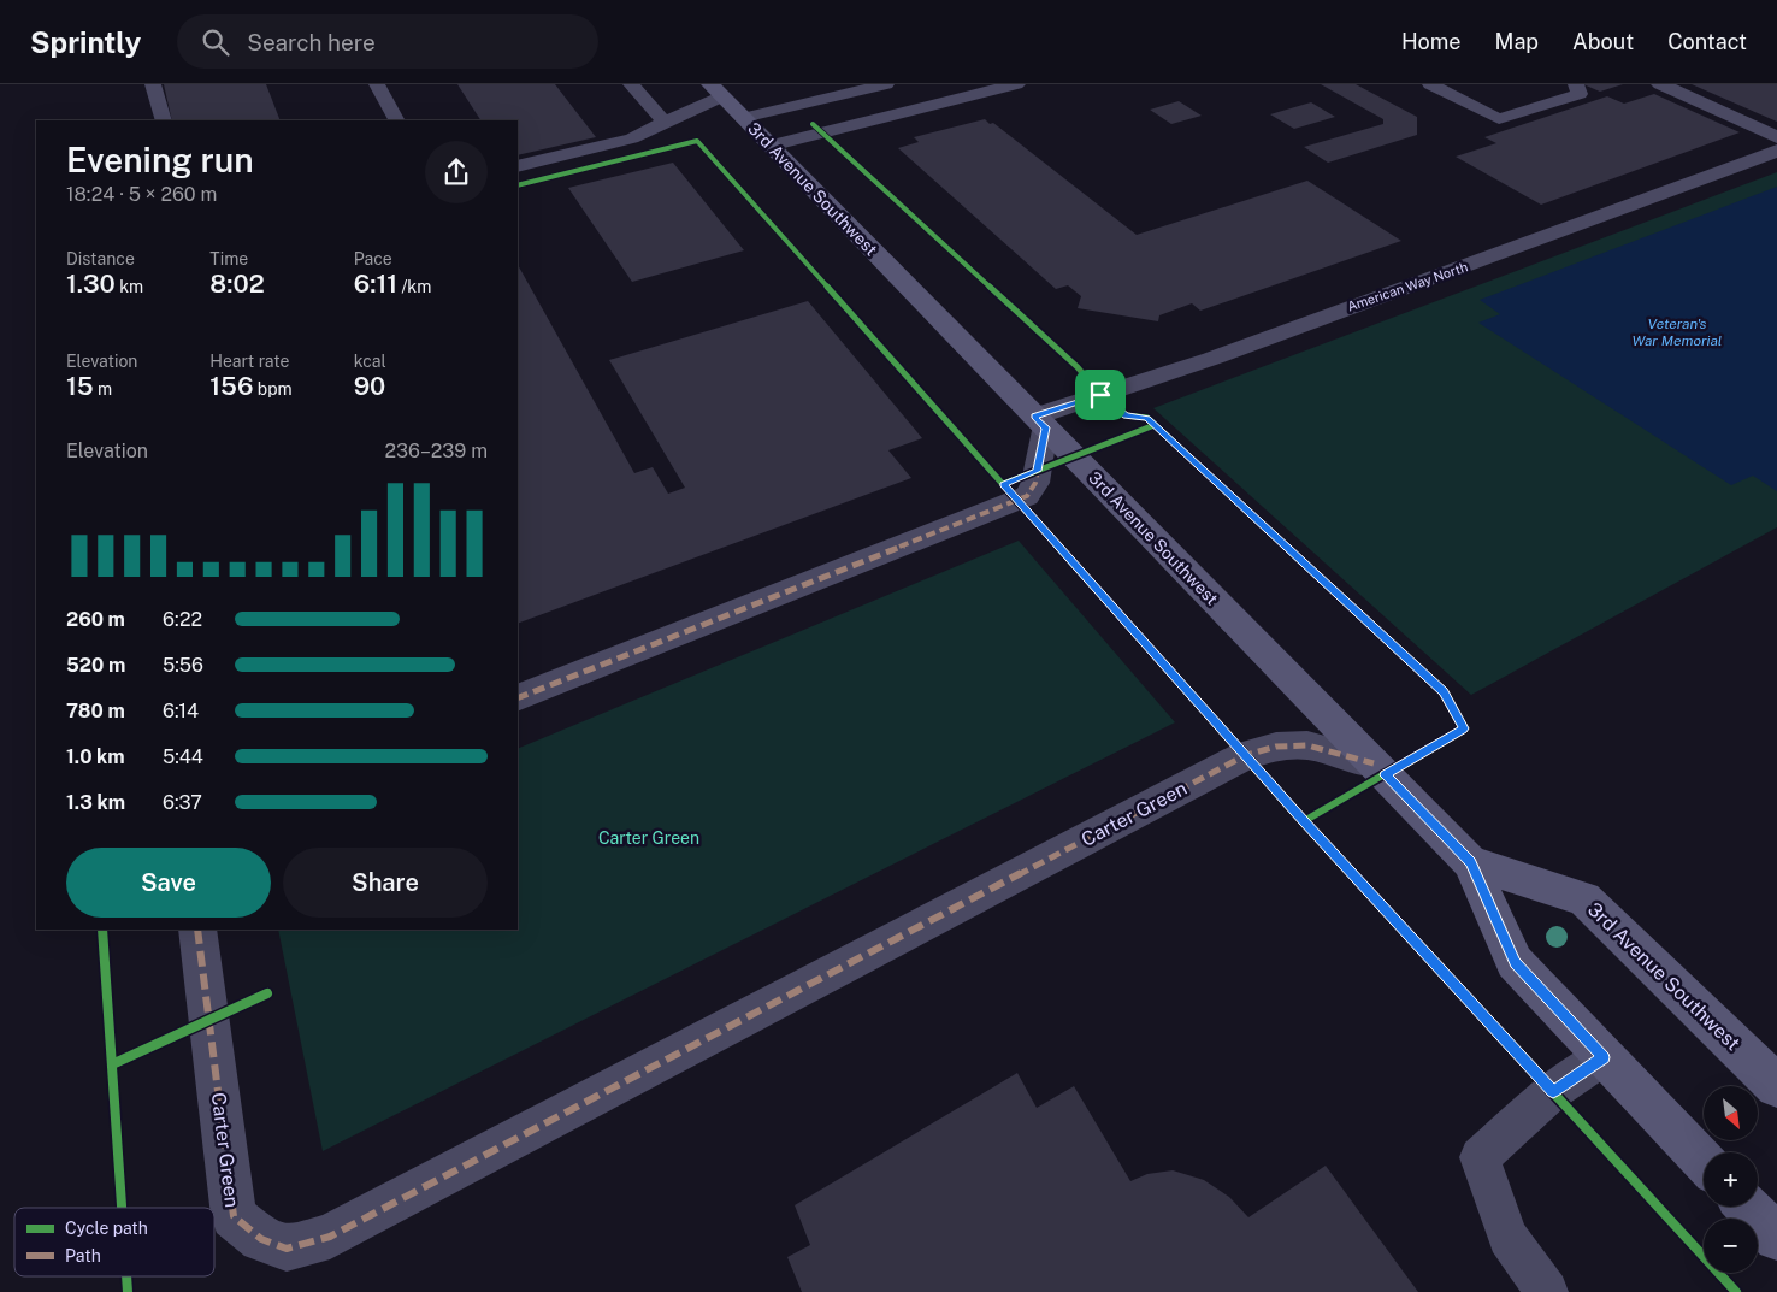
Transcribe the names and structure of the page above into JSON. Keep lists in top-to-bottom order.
{
  "streets": {
    "street": ["3rd Avenue Southwest", "American Way North", "Carter Green"]
  },
  "crossings": [
    ["3rd Avenue Southwest", "American Way North"],
    ["3rd Avenue Southwest", "Carter Green"]
  ],
  "water": ["Veteran's War Memorial"],
  "parks": ["Carter Green"],
  "legend": ["Cycle path", "Path"],
  "north": "bottom right",
  "page": {
    "header": "Sprintly",
    "search": "Search here",
    "nav": [
      "Home",
      "Map",
      "About",
      "Contact"
    ],
    "heading": ["Evening run", "18:24 · 5 × 260 m"],
    "stats": [
      ["Distance", "1.30 km"],
      ["Time", "8:02"],
      ["Pace", "6:11 /km"],
      ["Elevation", "15 m"],
      ["Heart rate", "156 bpm"],
      ["kcal", "90"]
    ],
    "chart": ["Elevation", "236–239 m"],
    "list": [
      {
        "name": "260 m",
        "note": "6:22"
      },
      {
        "name": "520 m",
        "note": "5:56"
      },
      {
        "name": "780 m",
        "note": "6:14"
      },
      {
        "name": "1.0 km",
        "note": "5:44"
      },
      {
        "name": "1.3 km",
        "note": "6:37"
      }
    ],
    "buttons": ["Save", "Share"],
    "map_buttons": ["+", "−"]
  }
}
